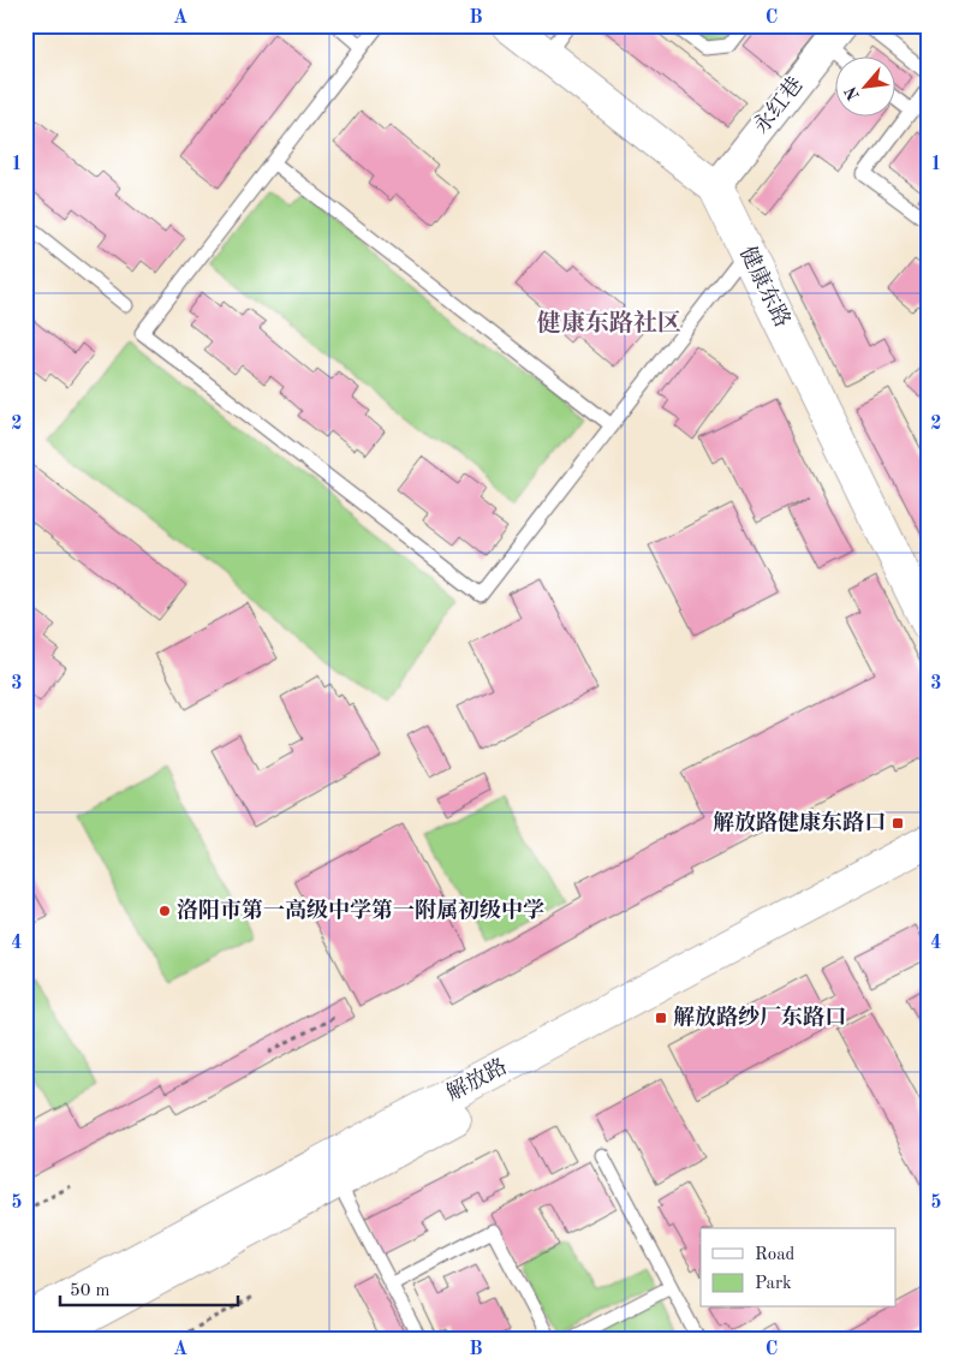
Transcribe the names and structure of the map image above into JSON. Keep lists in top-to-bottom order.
{
  "streets": {
    "main road": ["健康东路", "解放路"],
    "street": ["永红巷"]
  },
  "crossings": [
    ["永红巷", "健康东路"]
  ],
  "districts": ["健康东路社区"],
  "places": {
    "transit": ["解放路健康东路口", "解放路纱厂东路口"],
    "other": ["洛阳市第一高级中学第一附属初级中学"]
  },
  "legend": ["Road", "Park"],
  "scale_bar": "50 m",
  "north": "bottom left",
  "grid": {
    "columns": ["A", "B", "C"],
    "rows": [
      "1",
      "2",
      "3",
      "4",
      "5"
    ]
  }
}
